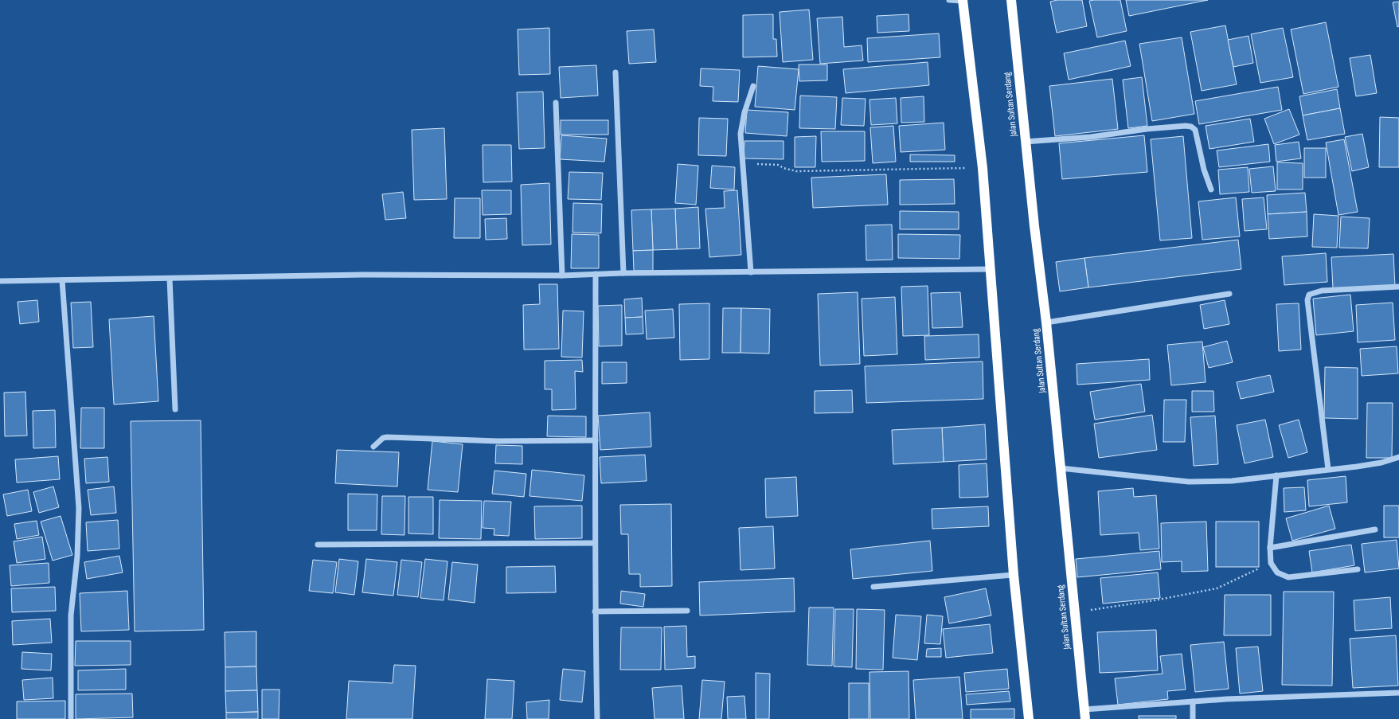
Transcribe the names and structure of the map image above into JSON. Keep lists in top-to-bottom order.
{
  "streets": {
    "highway": ["Jalan Sultan Serdang"]
  }
}
